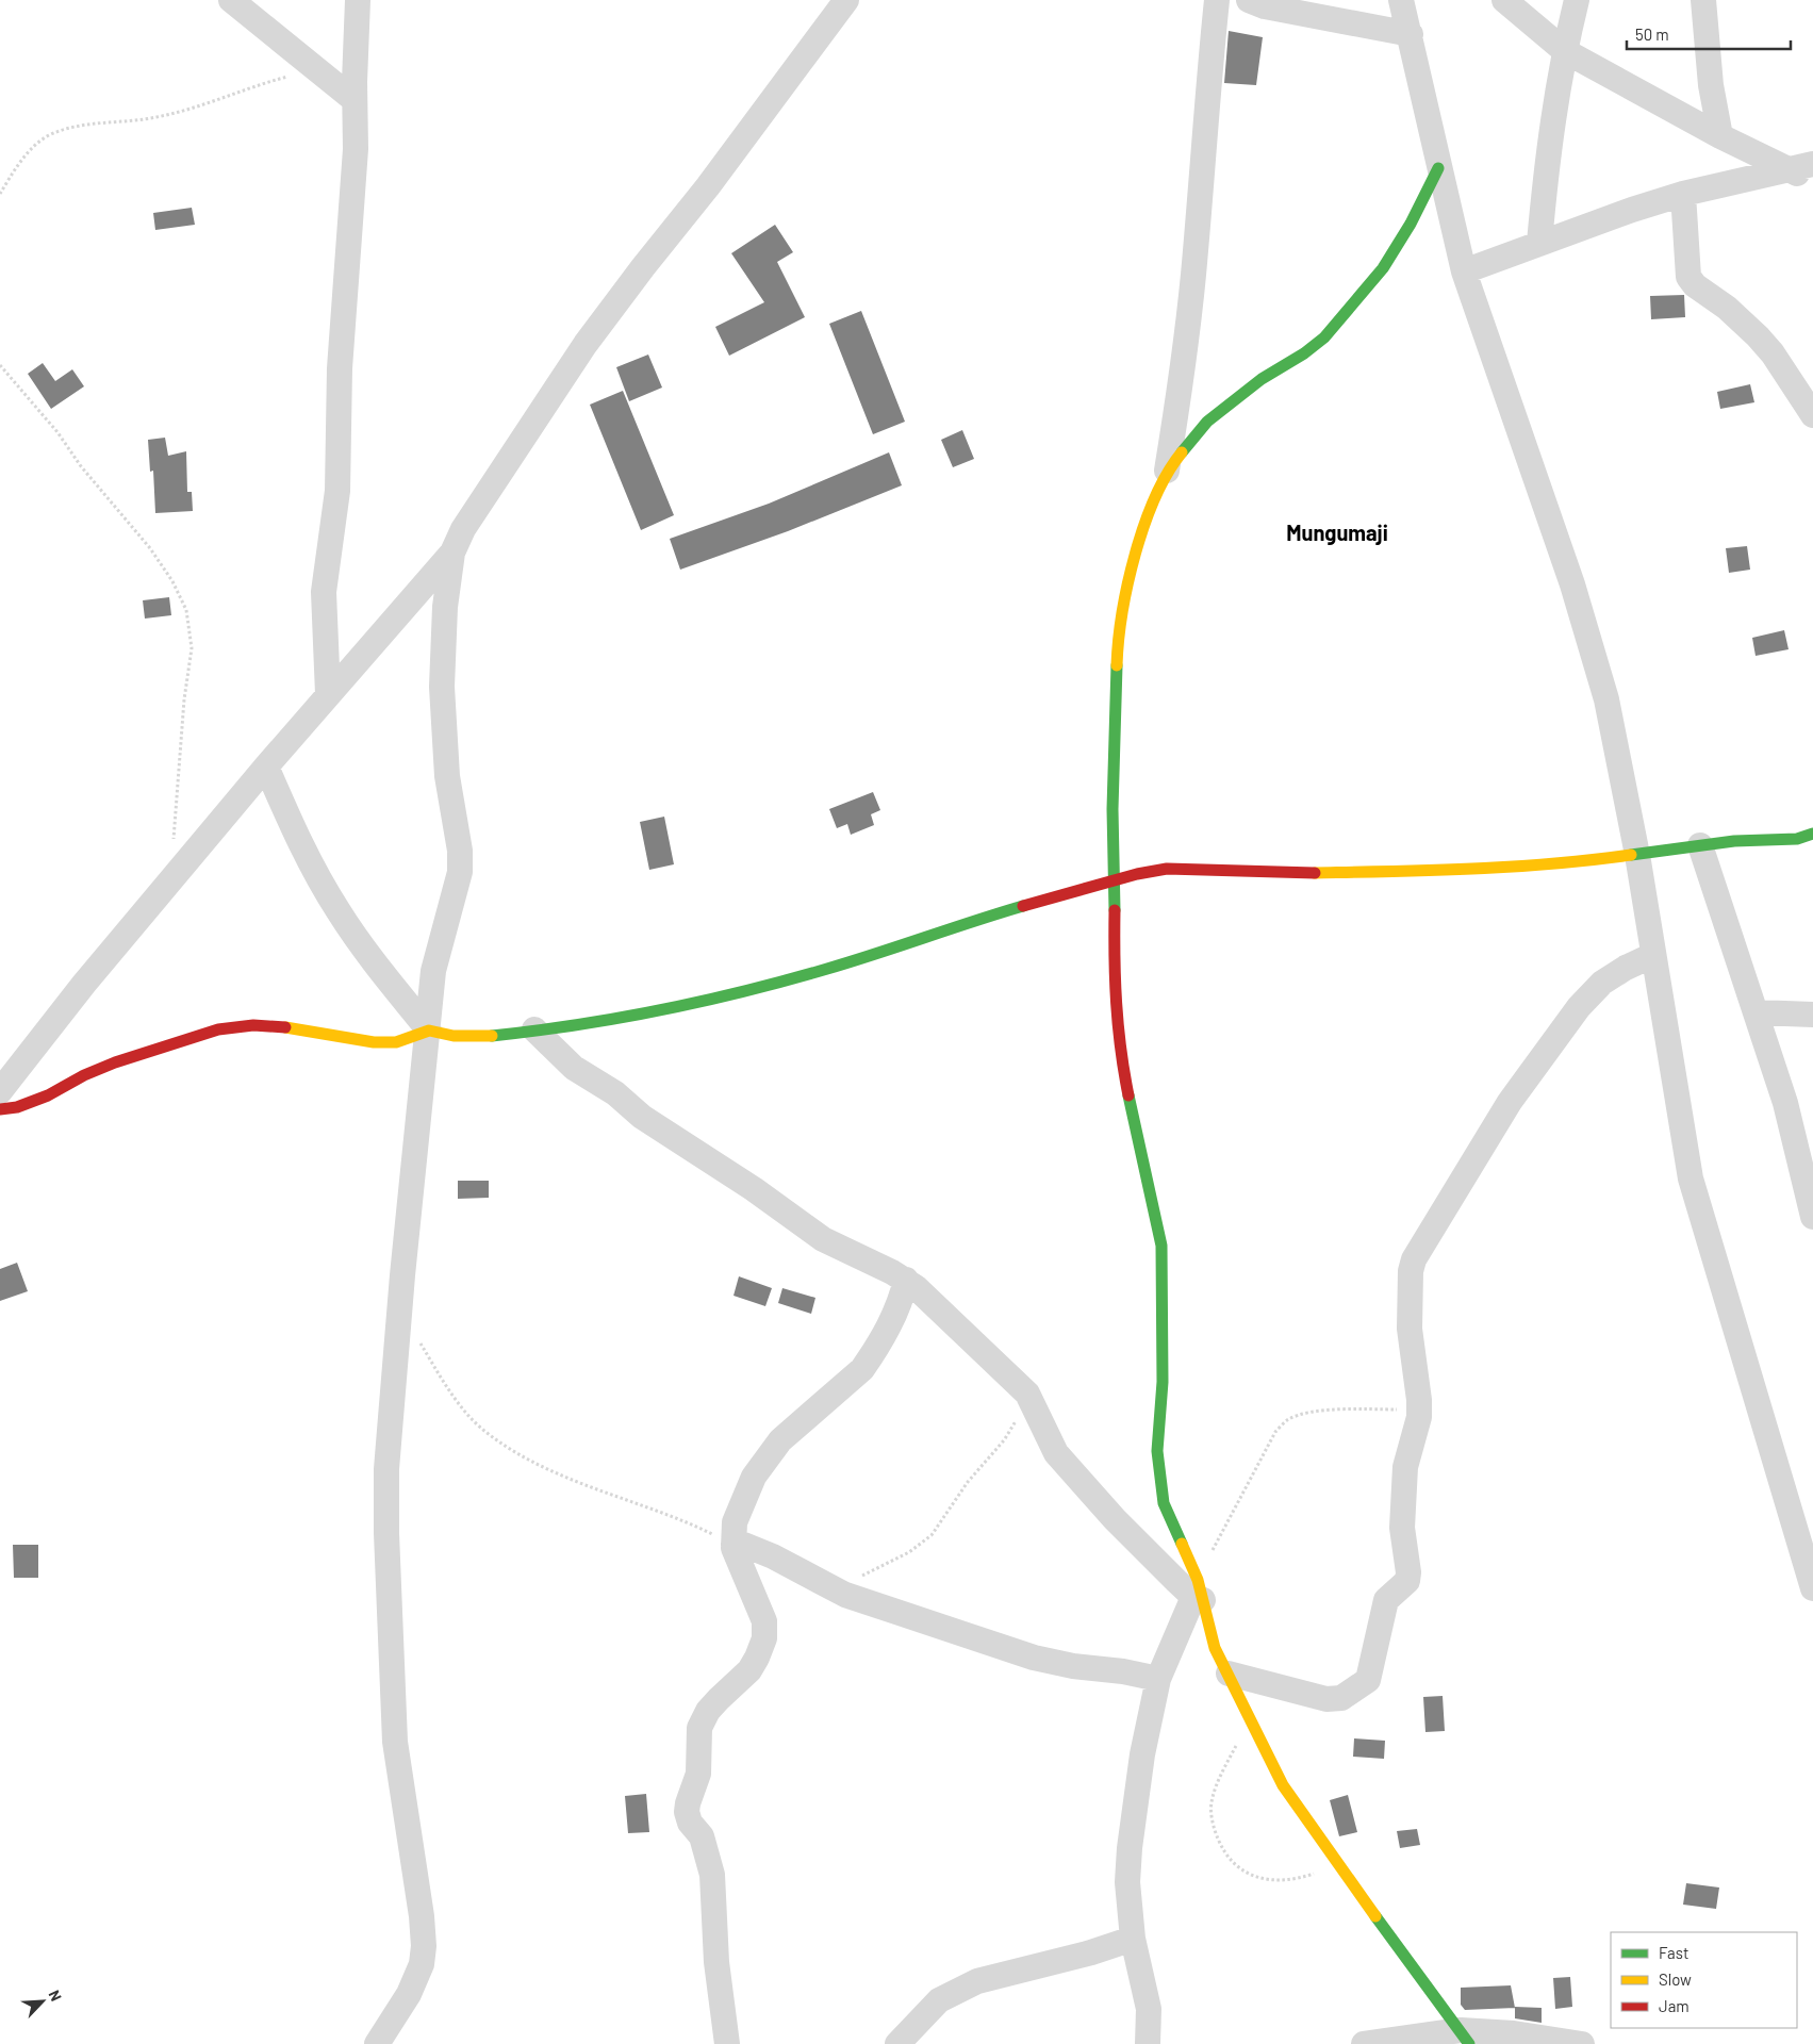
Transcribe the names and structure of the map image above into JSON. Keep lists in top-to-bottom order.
{
  "districts": ["Mungumaji"],
  "legend": ["Fast", "Slow", "Jam"],
  "scale_bar": "50 m",
  "north": "top right"
}
